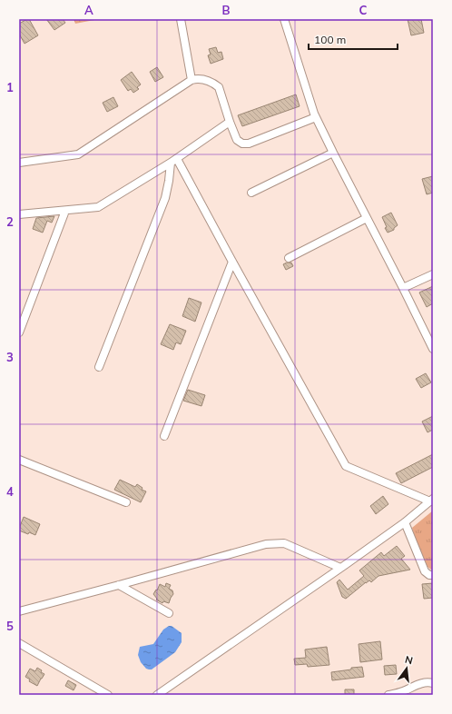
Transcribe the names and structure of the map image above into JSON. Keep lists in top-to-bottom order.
{
  "scale_bar": "100 m",
  "north": "top",
  "grid": {
    "columns": ["A", "B", "C"],
    "rows": [
      "1",
      "2",
      "3",
      "4",
      "5"
    ]
  }
}
